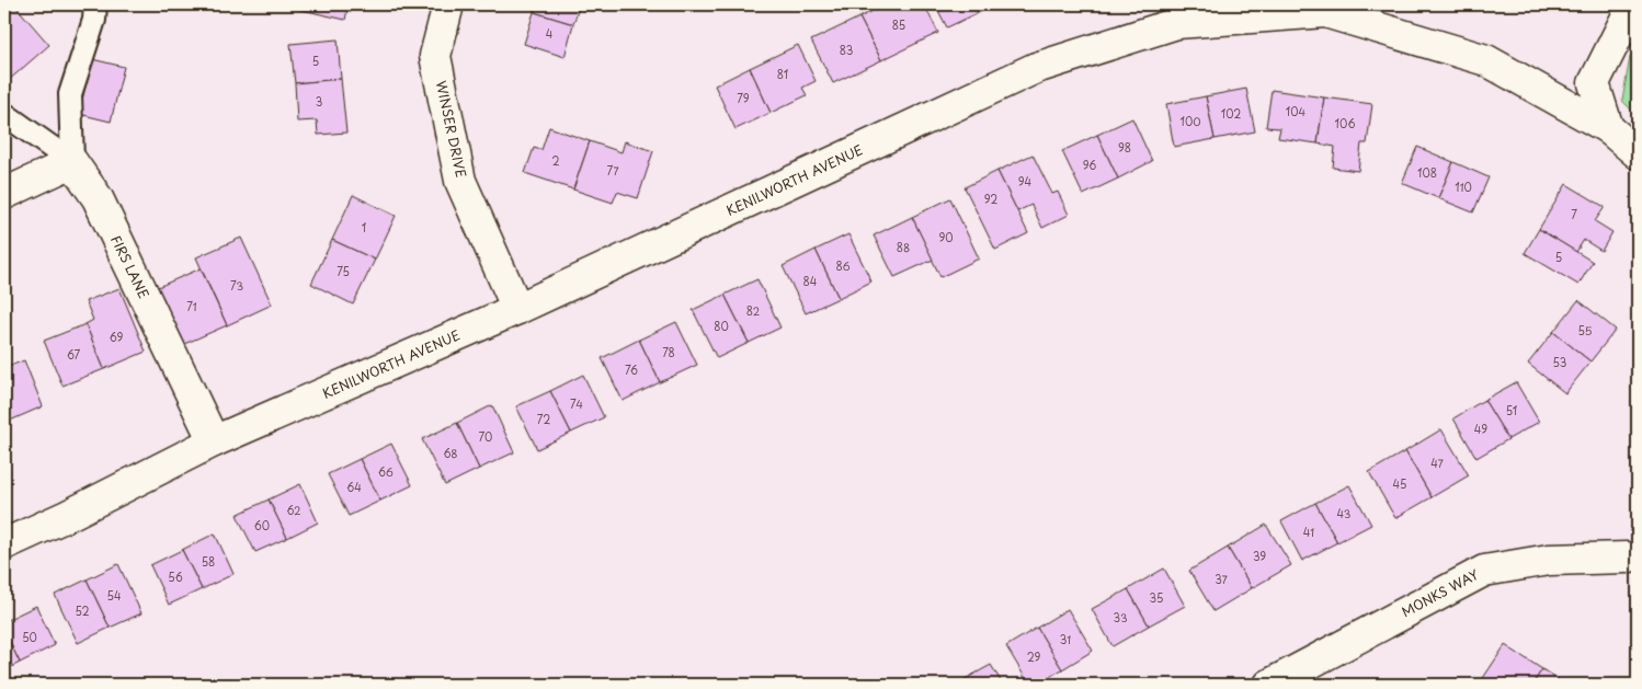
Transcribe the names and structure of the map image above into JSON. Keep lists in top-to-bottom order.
{
  "streets": {
    "street": [
      "WINSER DRIVE",
      "KENILWORTH AVENUE",
      "FIRS LANE",
      "MONKS WAY"
    ]
  },
  "crossings": [
    ["WINSER DRIVE", "KENILWORTH AVENUE"],
    ["KENILWORTH AVENUE", "FIRS LANE"]
  ],
  "house_numbers": [
    "85",
    "4",
    "83",
    "5",
    "81",
    "79",
    "3",
    "104",
    "102",
    "100",
    "106",
    "98",
    "2",
    "96",
    "77",
    "108",
    "94",
    "110",
    "92",
    "7",
    "1",
    "90",
    "88",
    "5",
    "86",
    "75",
    "84",
    "73",
    "71",
    "82",
    "80",
    "55",
    "69",
    "78",
    "67",
    "53",
    "76",
    "74",
    "51",
    "72",
    "49",
    "70",
    "68",
    "47",
    "66",
    "45",
    "64",
    "62",
    "43",
    "60",
    "41",
    "39",
    "58",
    "56",
    "37",
    "54",
    "35",
    "52",
    "33",
    "50",
    "31",
    "29"
  ]
}
